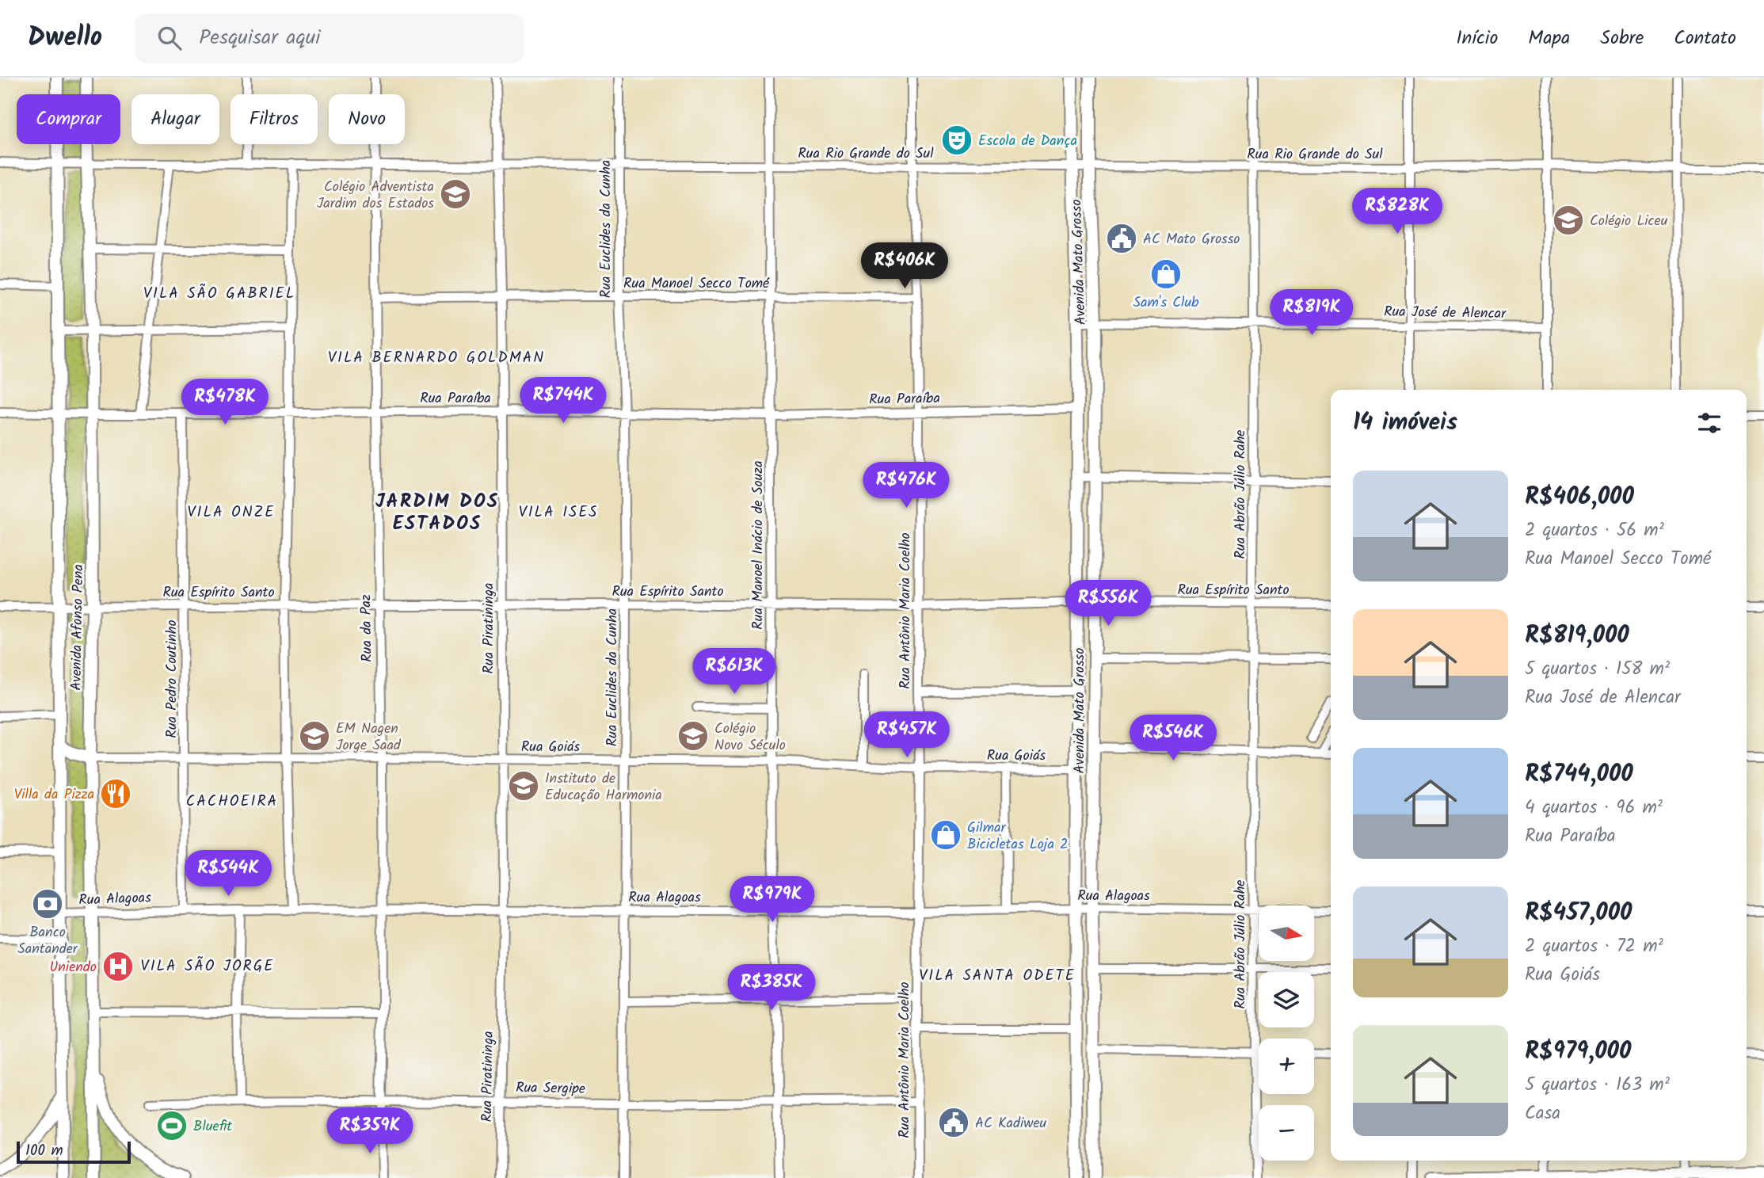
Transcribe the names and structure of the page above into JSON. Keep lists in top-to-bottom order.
{
  "streets": {
    "main road": ["Avenida Mato Grosso", "Avenida Afonso Pena"],
    "street": [
      "Rua Rio Grande do Sul",
      "Rua Euclides da Cunha",
      "Rua Manoel Secco Tomé",
      "Rua José de Alencar",
      "Rua Paraíba",
      "Rua Abrão Júlio Rahe",
      "Rua Manoel Inácio de Souza",
      "Rua Espírito Santo",
      "Rua Antônio Maria Coelho",
      "Rua da Paz",
      "Rua Piratininga",
      "Rua Pedro Coutinho",
      "Rua Goiás",
      "Rua Alagoas",
      "Rua Sergipe"
    ]
  },
  "crossings": [
    ["Rua Rio Grande do Sul", "Rua Euclides da Cunha"],
    ["Rua Rio Grande do Sul", "Avenida Mato Grosso"],
    ["Rua Rio Grande do Sul", "Rua Abrão Júlio Rahe"],
    ["Rua Rio Grande do Sul", "Rua Manoel Inácio de Souza"],
    ["Rua Rio Grande do Sul", "Rua Antônio Maria Coelho"],
    ["Rua Rio Grande do Sul", "Avenida Afonso Pena"],
    ["Rua Rio Grande do Sul", "Rua da Paz"],
    ["Rua Rio Grande do Sul", "Rua Piratininga"],
    ["Rua Euclides da Cunha", "Rua Manoel Secco Tomé"],
    ["Rua Euclides da Cunha", "Rua Paraíba"],
    ["Rua Euclides da Cunha", "Rua Espírito Santo"],
    ["Rua Euclides da Cunha", "Rua Goiás"],
    ["Rua Euclides da Cunha", "Rua Alagoas"],
    ["Rua Euclides da Cunha", "Rua Sergipe"],
    ["Avenida Mato Grosso", "Rua José de Alencar"],
    ["Avenida Mato Grosso", "Rua Paraíba"],
    ["Avenida Mato Grosso", "Rua Espírito Santo"],
    ["Avenida Mato Grosso", "Rua Goiás"],
    ["Avenida Mato Grosso", "Rua Alagoas"],
    ["Rua Manoel Secco Tomé", "Rua Manoel Inácio de Souza"],
    ["Rua Manoel Secco Tomé", "Rua Antônio Maria Coelho"],
    ["Rua Manoel Secco Tomé", "Rua da Paz"],
    ["Rua Manoel Secco Tomé", "Rua Piratininga"],
    ["Rua José de Alencar", "Rua Abrão Júlio Rahe"],
    ["Rua Paraíba", "Rua Manoel Inácio de Souza"],
    ["Rua Paraíba", "Rua Antônio Maria Coelho"],
    ["Rua Paraíba", "Avenida Afonso Pena"],
    ["Rua Paraíba", "Rua da Paz"],
    ["Rua Paraíba", "Rua Piratininga"],
    ["Rua Paraíba", "Rua Pedro Coutinho"],
    ["Rua Abrão Júlio Rahe", "Rua Espírito Santo"],
    ["Rua Abrão Júlio Rahe", "Rua Alagoas"],
    ["Rua Manoel Inácio de Souza", "Rua Espírito Santo"],
    ["Rua Manoel Inácio de Souza", "Rua Goiás"],
    ["Rua Manoel Inácio de Souza", "Rua Alagoas"],
    ["Rua Manoel Inácio de Souza", "Rua Sergipe"],
    ["Rua Espírito Santo", "Rua Antônio Maria Coelho"],
    ["Rua Espírito Santo", "Avenida Afonso Pena"],
    ["Rua Espírito Santo", "Rua da Paz"],
    ["Rua Espírito Santo", "Rua Piratininga"],
    ["Rua Espírito Santo", "Rua Pedro Coutinho"],
    ["Rua Antônio Maria Coelho", "Rua Goiás"],
    ["Rua Antônio Maria Coelho", "Rua Alagoas"],
    ["Rua Antônio Maria Coelho", "Rua Sergipe"],
    ["Avenida Afonso Pena", "Rua Goiás"],
    ["Avenida Afonso Pena", "Rua Alagoas"],
    ["Rua da Paz", "Rua Goiás"],
    ["Rua da Paz", "Rua Alagoas"],
    ["Rua da Paz", "Rua Sergipe"],
    ["Rua Piratininga", "Rua Goiás"],
    ["Rua Piratininga", "Rua Alagoas"],
    ["Rua Piratininga", "Rua Sergipe"],
    ["Rua Pedro Coutinho", "Rua Goiás"],
    ["Rua Pedro Coutinho", "Rua Alagoas"]
  ],
  "districts": [
    "VILA SÃO GABRIEL",
    "VILA BERNARDO GOLDMAN",
    "JARDIM DOS ESTADOS",
    "VILA ONZE",
    "VILA ISES",
    "CACHOEIRA",
    "VILA SÃO JORGE",
    "VILA SANTA ODETE"
  ],
  "places": {
    "theatre": ["Escola de Dança"],
    "school or university": [
      "Colégio Adventista Jardim dos Estados",
      "Colégio Liceu",
      "EM Nagen Jorge Saad",
      "Colégio Novo Século",
      "Instituto de Educação Harmonia"
    ],
    "public building": ["AC Mato Grosso", "AC Kadiweu"],
    "shop": ["Sam's Club", "Gilmar Bicicletas Loja 2"],
    "restaurant": ["Villa da Pizza"],
    "bank": ["Banco Santander"],
    "hospital": ["Uniendo"],
    "sports": ["Bluefit"]
  },
  "scale_bar": "100 m",
  "north": "right",
  "page": {
    "header": "Dwello",
    "search": "Pesquisar aqui",
    "nav": [
      "Início",
      "Mapa",
      "Sobre",
      "Contato"
    ],
    "chip": [
      "Comprar",
      "Alugar",
      "Filtros",
      "Novo"
    ],
    "price": [
      "R$828K",
      "R$406K",
      "R$819K",
      "R$744K",
      "R$478K",
      "R$476K",
      "R$556K",
      "R$613K",
      "R$457K",
      "R$546K",
      "R$544K",
      "R$979K",
      "R$385K",
      "R$359K"
    ],
    "heading": "14 imóveis",
    "list": [
      {
        "name": "R$406,000",
        "note": "2 quartos · 56 m² · Rua Manoel Secco Tomé"
      },
      {
        "name": "R$819,000",
        "note": "5 quartos · 158 m² · Rua José de Alencar"
      },
      {
        "name": "R$744,000",
        "note": "4 quartos · 96 m² · Rua Paraíba"
      },
      {
        "name": "R$457,000",
        "note": "2 quartos · 72 m² · Rua Goiás"
      },
      {
        "name": "R$979,000",
        "note": "5 quartos · 163 m² · Casa"
      }
    ],
    "map_buttons": ["+", "−"],
    "scale": "100 m"
  }
}
